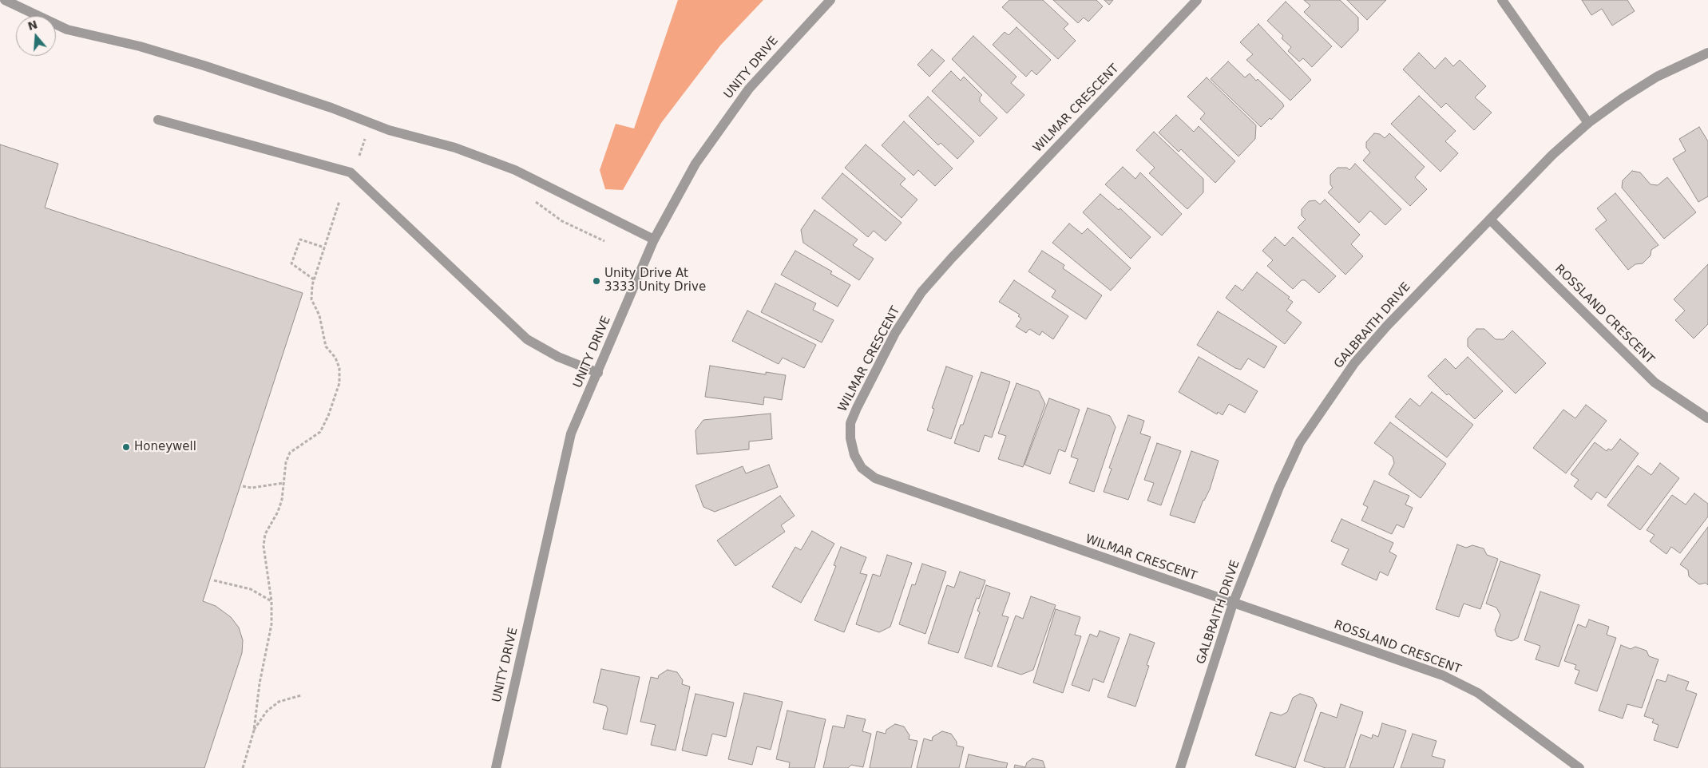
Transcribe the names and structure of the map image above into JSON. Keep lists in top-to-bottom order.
{
  "streets": {
    "street": [
      "UNITY DRIVE",
      "WILMAR CRESCENT",
      "ROSSLAND CRESCENT",
      "GALBRAITH DRIVE"
    ]
  },
  "crossings": [
    ["WILMAR CRESCENT", "ROSSLAND CRESCENT"],
    ["WILMAR CRESCENT", "GALBRAITH DRIVE"],
    ["ROSSLAND CRESCENT", "GALBRAITH DRIVE"]
  ],
  "places": ["Unity Drive At 3333 Unity Drive", "Honeywell"],
  "north": "top"
}
